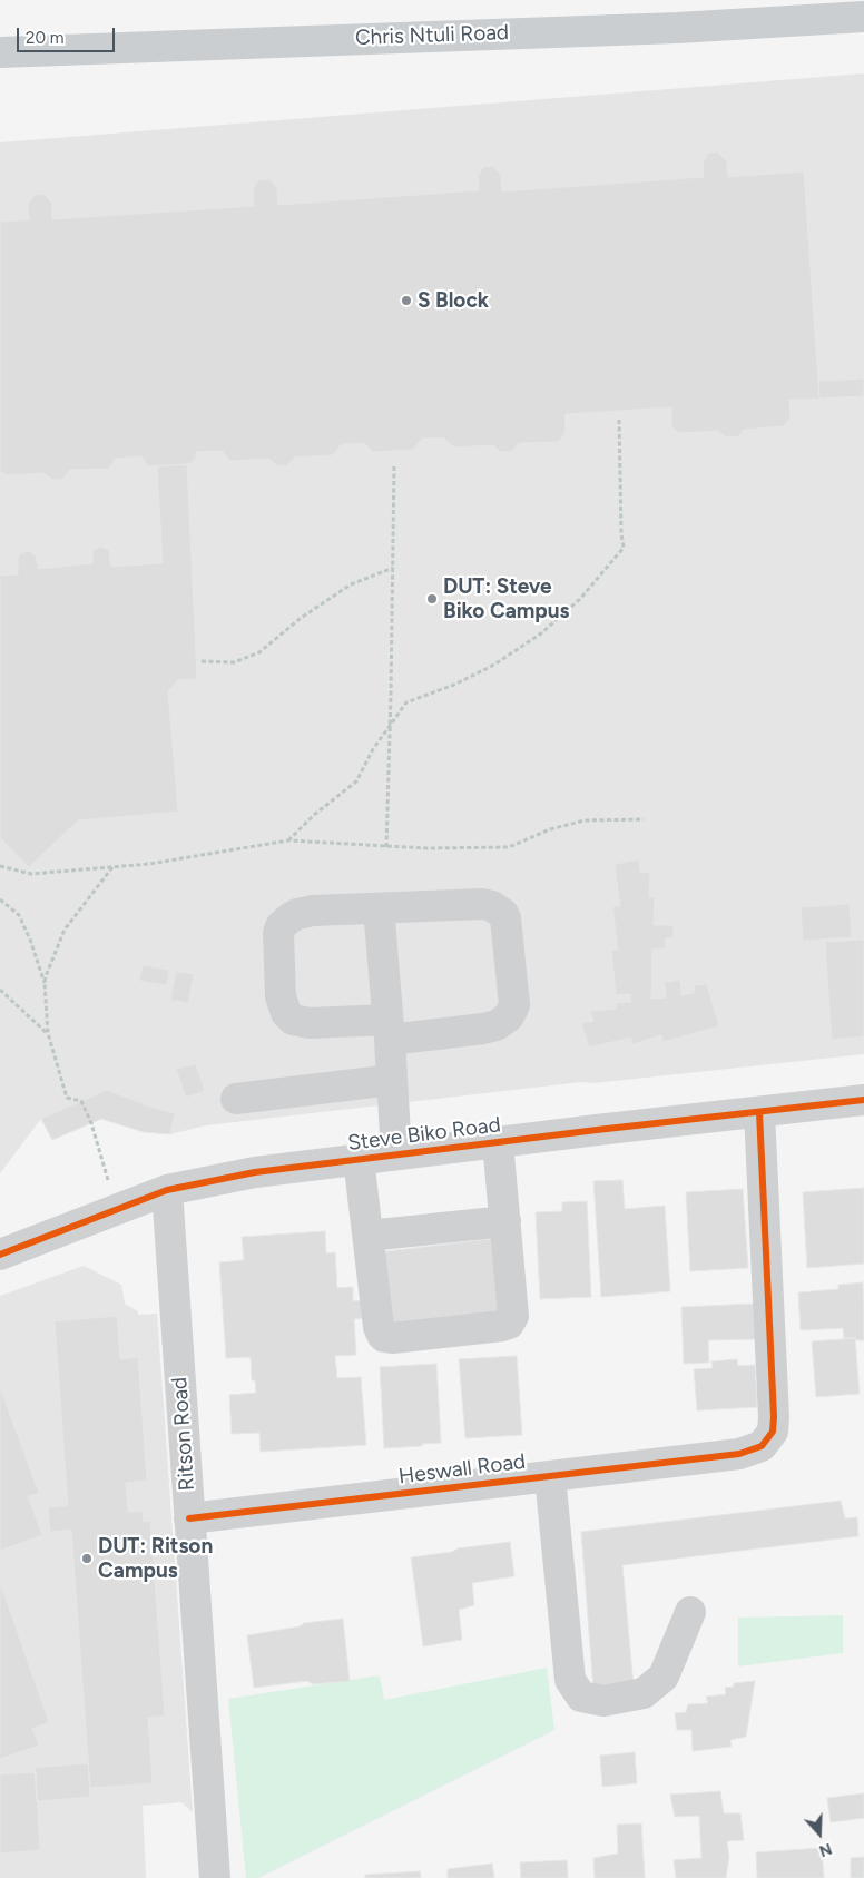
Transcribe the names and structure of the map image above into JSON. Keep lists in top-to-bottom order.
{
  "streets": {
    "main road": ["Chris Ntuli Road"],
    "street": ["Steve Biko Road", "Ritson Road", "Heswall Road"]
  },
  "crossings": [
    ["Steve Biko Road", "Ritson Road"],
    ["Steve Biko Road", "Heswall Road"],
    ["Ritson Road", "Heswall Road"]
  ],
  "places": ["S Block", "DUT: Steve Biko Campus", "DUT: Ritson Campus"],
  "scale_bar": "20 m",
  "north": "bottom"
}
